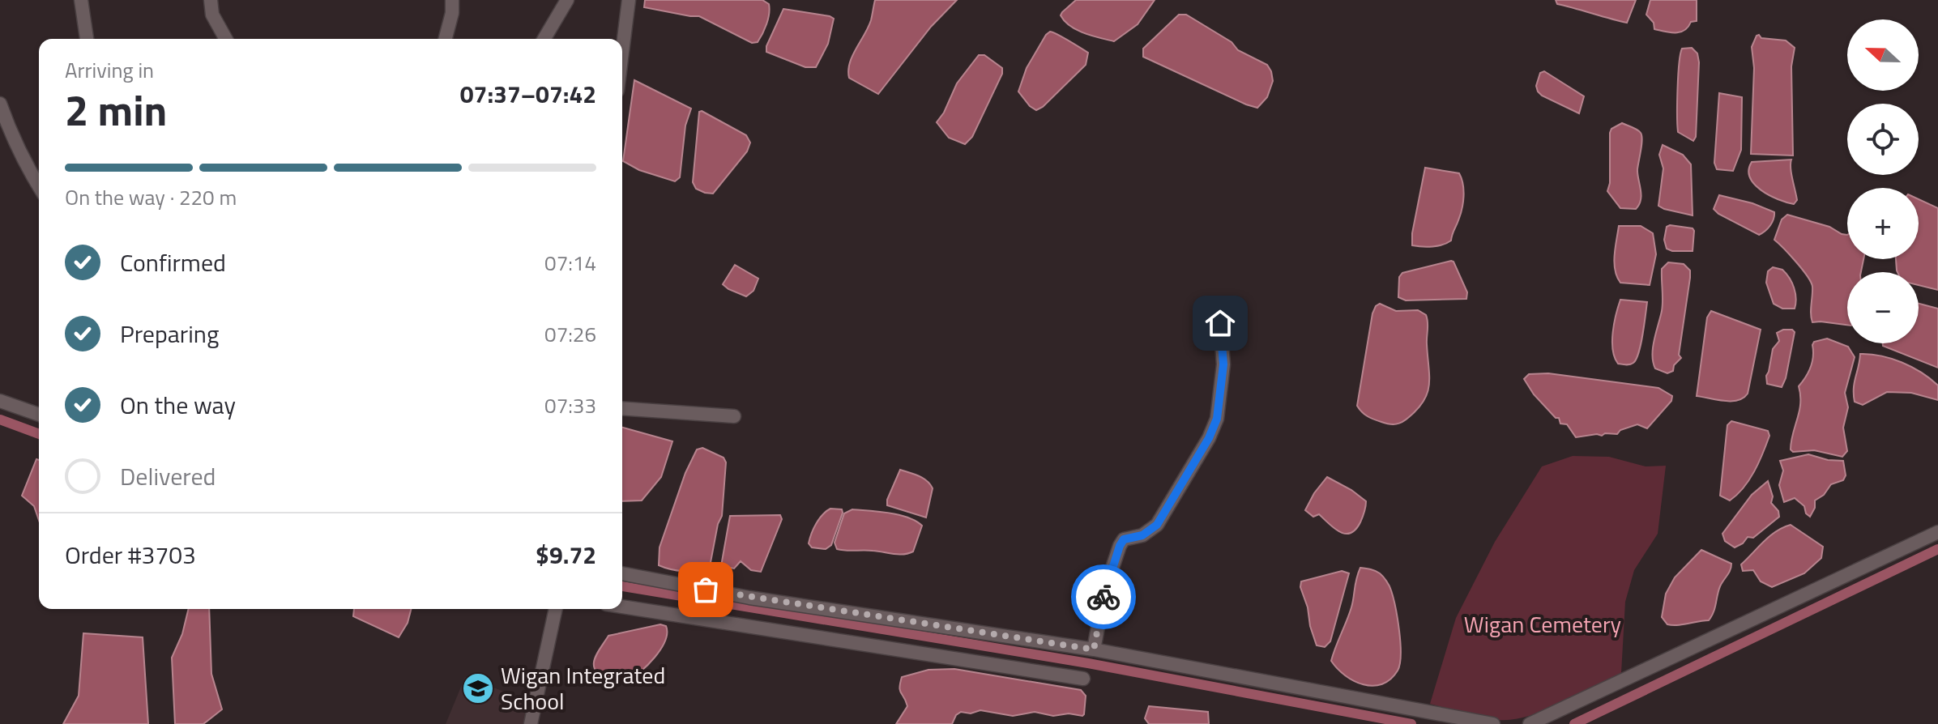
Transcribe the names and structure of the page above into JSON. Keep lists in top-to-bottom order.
{
  "parks": ["Wigan Cemetery"],
  "places": {
    "school or university": ["Wigan Integrated School"]
  },
  "north": "left",
  "page": {
    "map_buttons": ["+", "−"],
    "heading": ["2 min", "Arriving in", "07:37–07:42"],
    "panel": ["Order #3703", "$9.72"],
    "bar": "On the way · 220 m",
    "list": [
      ["Confirmed", "07:14"],
      ["Preparing", "07:26"],
      ["On the way", "07:33"],
      "Delivered"
    ]
  }
}
